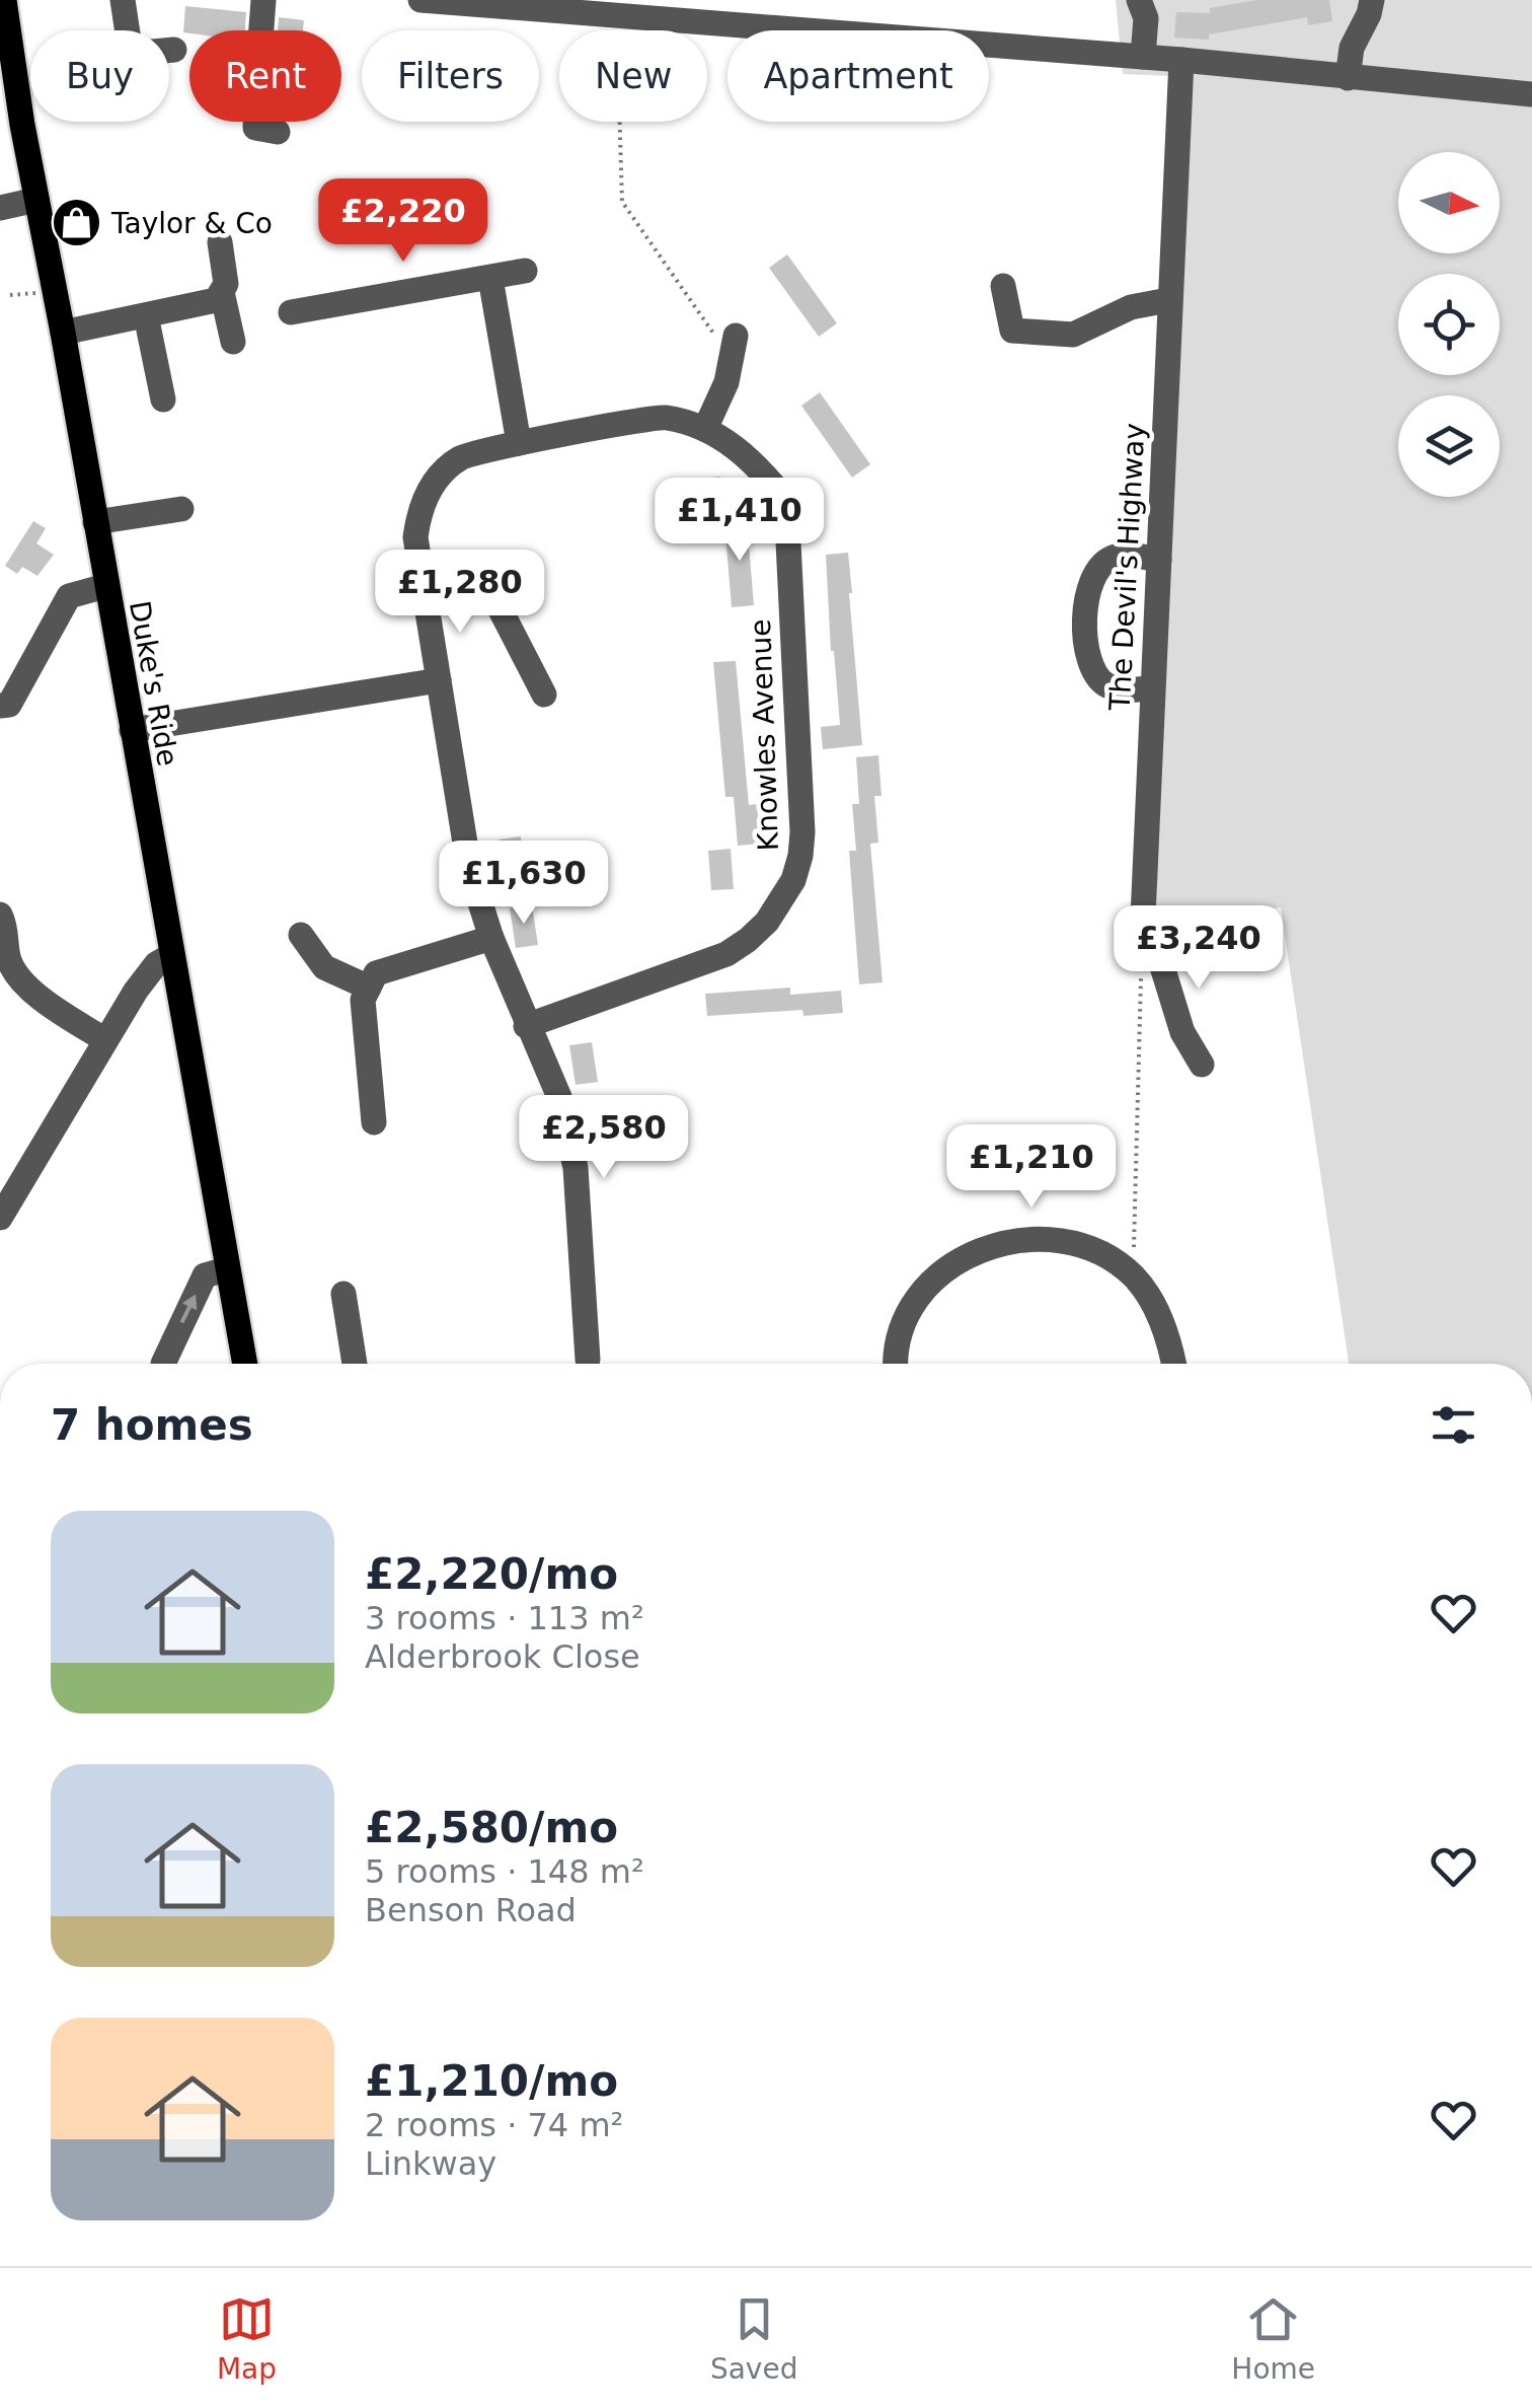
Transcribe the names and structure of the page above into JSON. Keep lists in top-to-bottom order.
{
  "streets": {
    "main road": ["Duke's Ride"],
    "street": ["The Devil's Highway", "Knowles Avenue"]
  },
  "places": {
    "shop": ["Taylor & Co"]
  },
  "north": "right",
  "page": {
    "chip": [
      "Buy",
      "Rent",
      "Filters",
      "New",
      "Apartment"
    ],
    "price": [
      "£2,220",
      "£1,410",
      "£1,280",
      "£1,630",
      "£3,240",
      "£2,580",
      "£1,210"
    ],
    "heading": "7 homes",
    "list": [
      {
        "name": "£2,220/mo",
        "note": "3 rooms · 113 m² · Alderbrook Close"
      },
      {
        "name": "£2,580/mo",
        "note": "5 rooms · 148 m² · Benson Road"
      },
      {
        "name": "£1,210/mo",
        "note": "2 rooms · 74 m² · Linkway"
      }
    ],
    "tabs": ["Map", "Saved", "Home"]
  }
}
